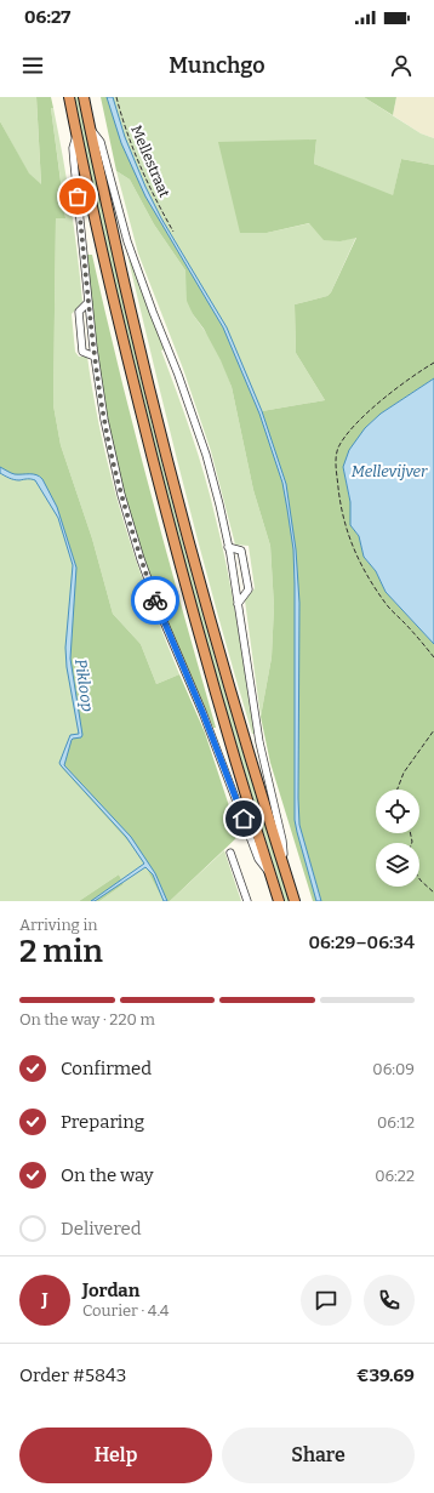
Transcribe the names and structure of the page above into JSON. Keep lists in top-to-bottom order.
{
  "streets": {
    "path": ["Mellestraat"]
  },
  "water": ["Mellevijver", "Pikloop"],
  "page": {
    "status": "06:27",
    "header": "Munchgo",
    "heading": ["2 min", "Arriving in", "06:29–06:34"],
    "panel": [
      "Jordan",
      "Courier · 4.4",
      "Order #5843",
      "€39.69"
    ],
    "bar": "On the way · 220 m",
    "list": [
      ["Confirmed", "06:09"],
      ["Preparing", "06:12"],
      ["On the way", "06:22"],
      "Delivered"
    ],
    "round": "J",
    "buttons": ["Help", "Share"]
  }
}
